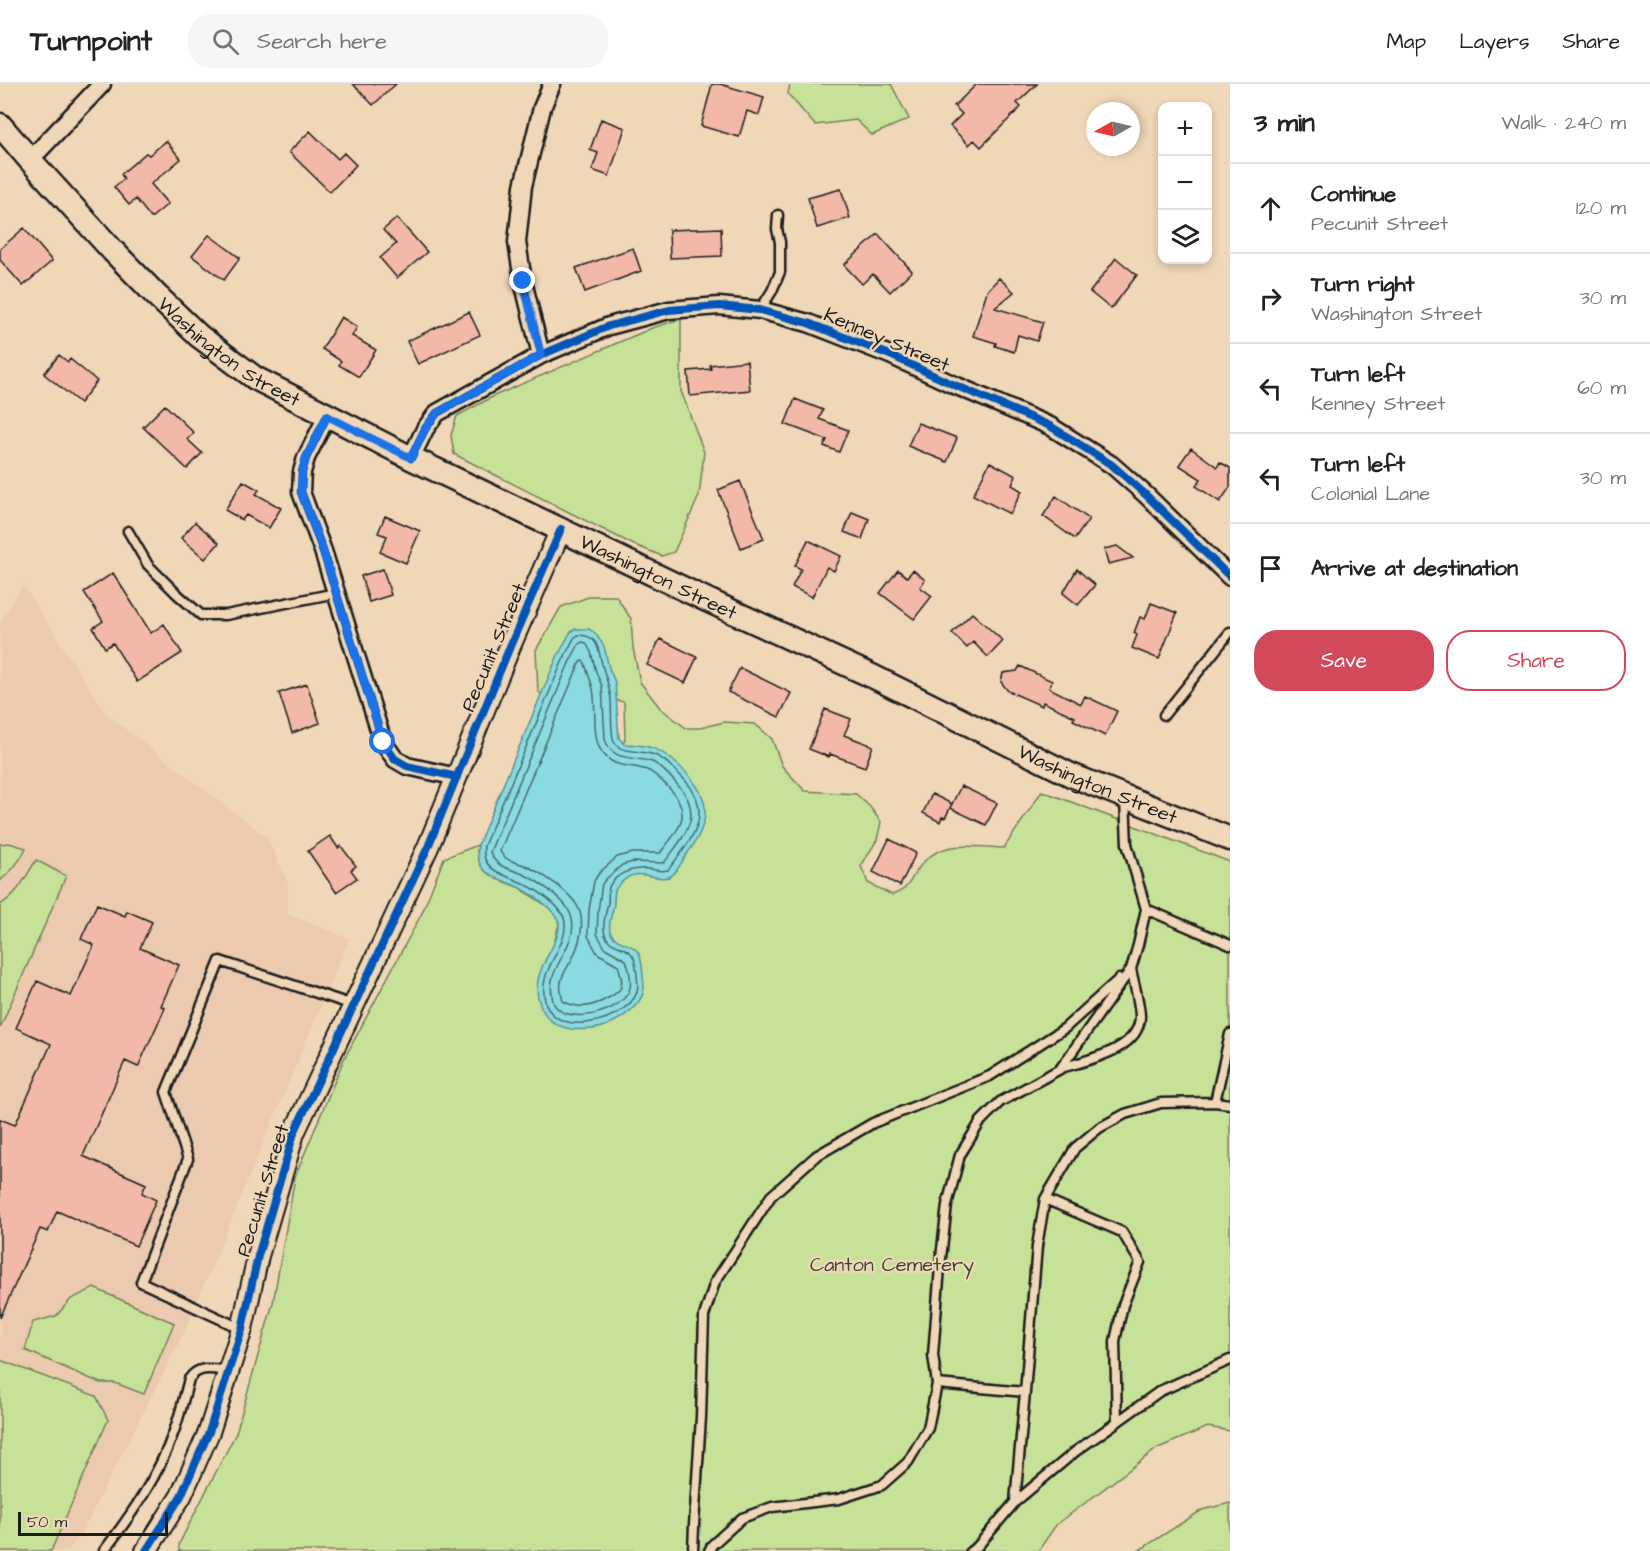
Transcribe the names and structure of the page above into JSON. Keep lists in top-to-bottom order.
{
  "streets": {
    "main road": ["Washington Street"],
    "street": ["Kenney Street", "Pecunit Street"]
  },
  "crossings": [
    ["Kenney Street", "Washington Street"],
    ["Washington Street", "Pecunit Street"]
  ],
  "parks": ["Canton Cemetery"],
  "scale_bar": "50 m",
  "north": "left",
  "page": {
    "header": "Turnpoint",
    "search": "Search here",
    "nav": ["Map", "Layers", "Share"],
    "heading": ["3 min", "Walk · 240 m"],
    "map_buttons": ["+", "−"],
    "list": [
      ["Continue", "Pecunit Street", "120 m"],
      ["Turn right", "Washington Street", "30 m"],
      ["Turn left", "Kenney Street", "60 m"],
      ["Turn left", "Colonial Lane", "30 m"],
      "Arrive at destination"
    ],
    "buttons": ["Save", "Share"],
    "scale": "50 m"
  }
}
